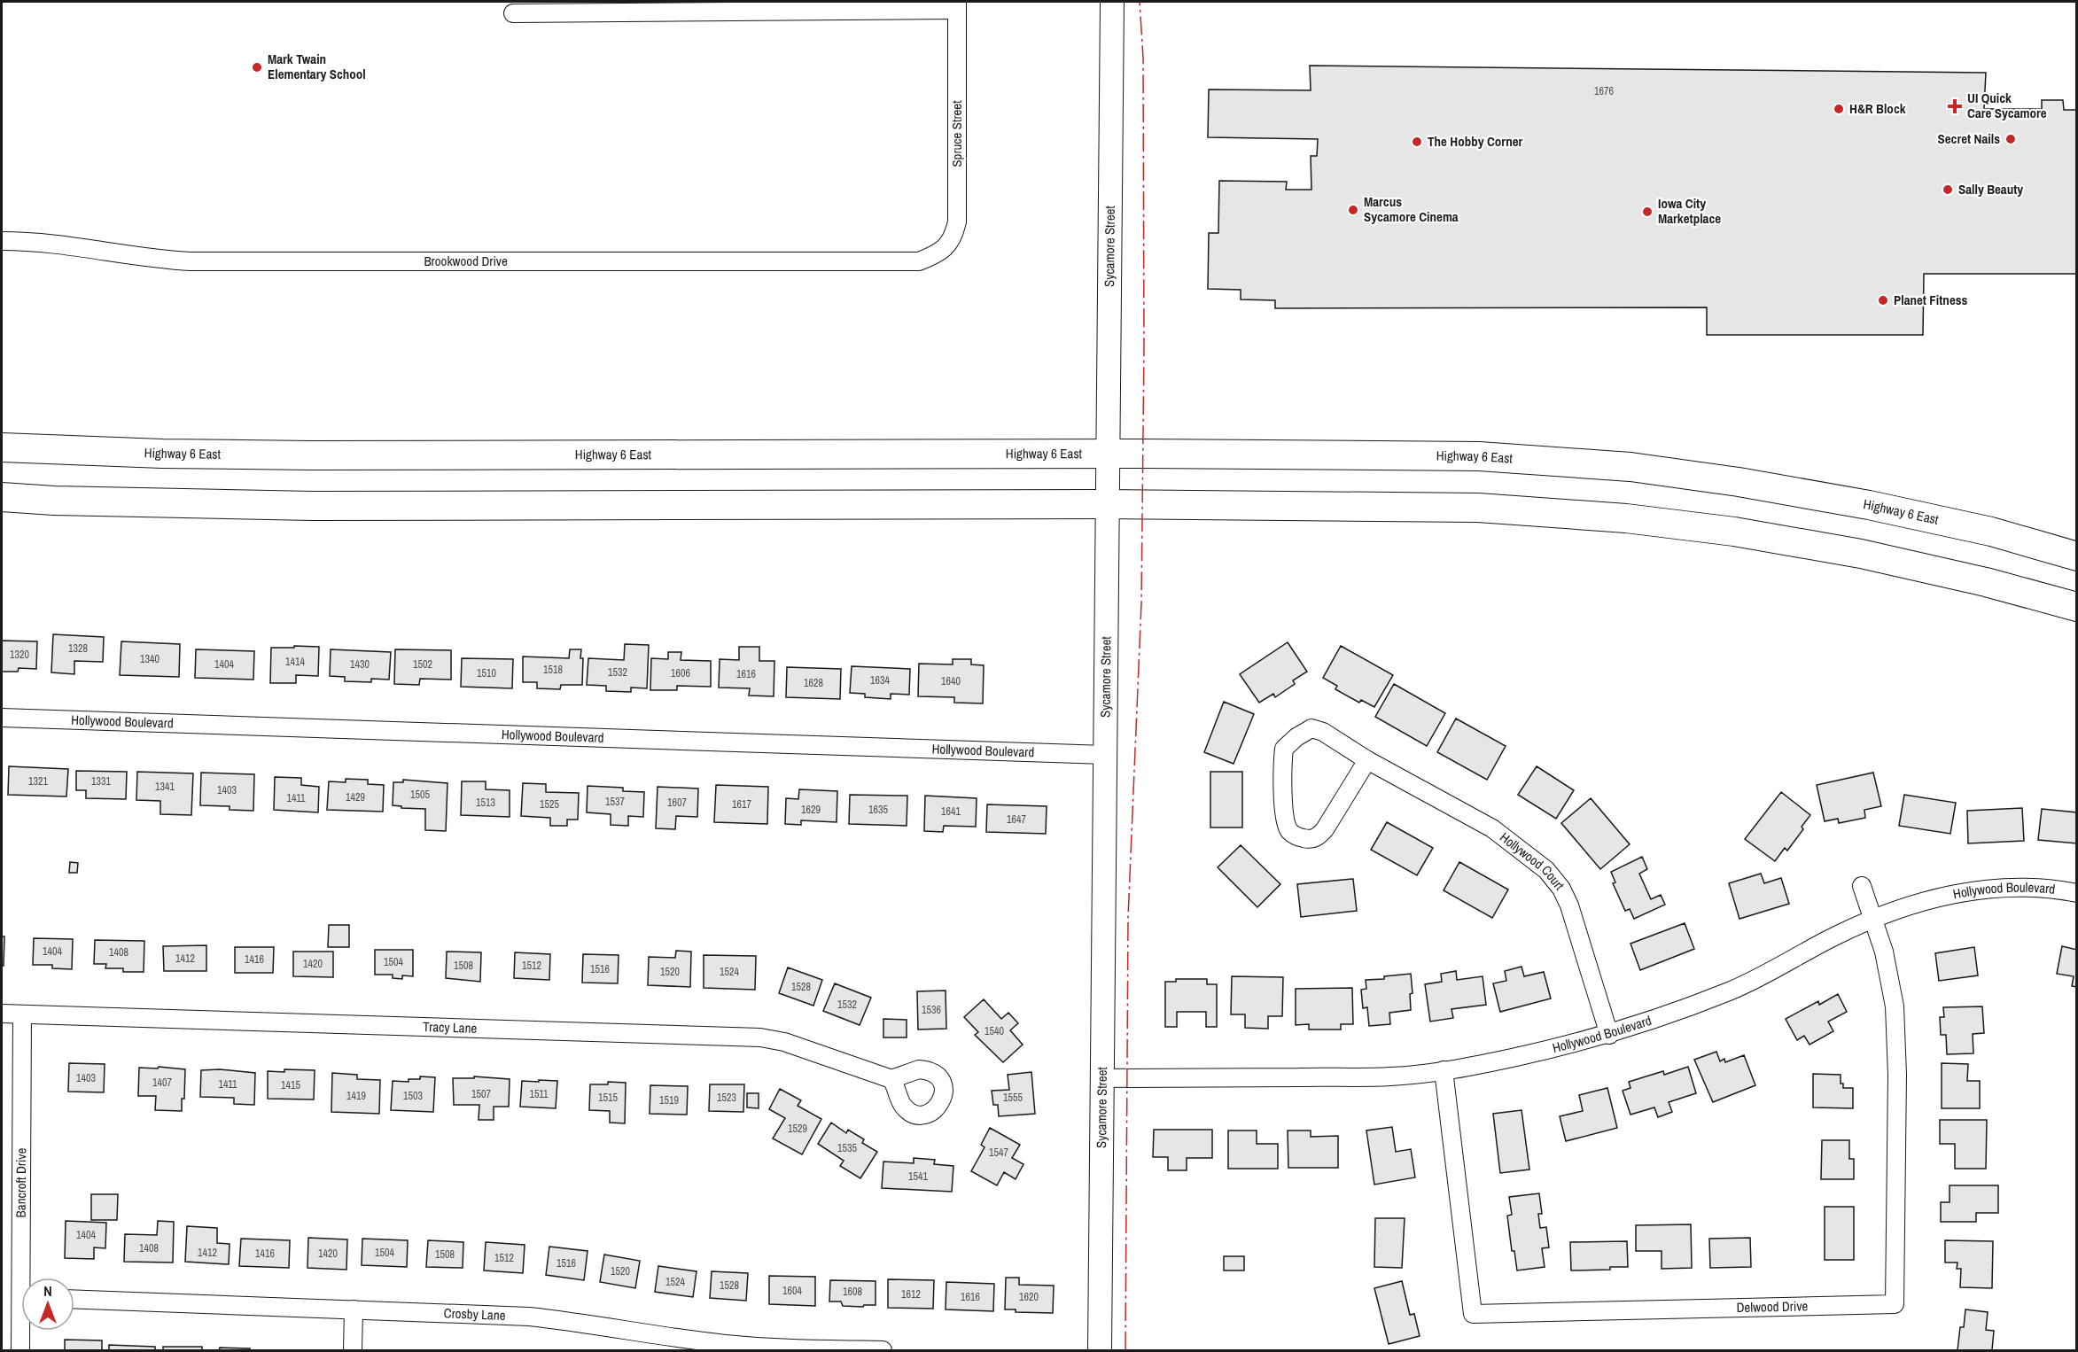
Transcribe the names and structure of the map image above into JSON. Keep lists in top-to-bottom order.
{
  "streets": {
    "main road": ["Highway 6 East"],
    "street": [
      "Spruce Street",
      "Sycamore Street",
      "Brookwood Drive",
      "Hollywood Boulevard",
      "Hollywood Court",
      "Tracy Lane",
      "Bancroft Drive",
      "Delwood Drive",
      "Crosby Lane"
    ]
  },
  "crossings": [
    ["Spruce Street", "Brookwood Drive"],
    ["Sycamore Street", "Highway 6 East"],
    ["Sycamore Street", "Hollywood Boulevard"],
    ["Hollywood Boulevard", "Hollywood Court"],
    ["Hollywood Boulevard", "Delwood Drive"],
    ["Tracy Lane", "Bancroft Drive"]
  ],
  "places": {
    "other": [
      "Mark Twain Elementary School",
      "H&R Block",
      "Secret Nails",
      "The Hobby Corner",
      "Sally Beauty",
      "Marcus Sycamore Cinema",
      "Iowa City Marketplace",
      "Planet Fitness"
    ],
    "health": ["UI Quick Care Sycamore"]
  },
  "house_numbers": [
    "1676",
    "1328",
    "1320",
    "1340",
    "1414",
    "1404",
    "1430",
    "1502",
    "1518",
    "1532",
    "1510",
    "1606",
    "1616",
    "1634",
    "1640",
    "1628",
    "1321",
    "1331",
    "1341",
    "1403",
    "1505",
    "1429",
    "1411",
    "1537",
    "1513",
    "1607",
    "1525",
    "1617",
    "1629",
    "1635",
    "1641",
    "1647",
    "1404",
    "1408",
    "1412",
    "1416",
    "1504",
    "1420",
    "1508",
    "1512",
    "1516",
    "1520",
    "1524",
    "1528",
    "1532",
    "1536",
    "1540",
    "1403",
    "1407",
    "1411",
    "1415",
    "1507",
    "1511",
    "1419",
    "1503",
    "1515",
    "1523",
    "1555",
    "1519",
    "1529",
    "1535",
    "1547",
    "1541",
    "1404",
    "1408",
    "1412",
    "1504",
    "1416",
    "1420",
    "1508",
    "1512",
    "1516",
    "1520",
    "1524",
    "1528",
    "1604",
    "1608",
    "1612",
    "1616",
    "1620"
  ],
  "north": "top"
}
